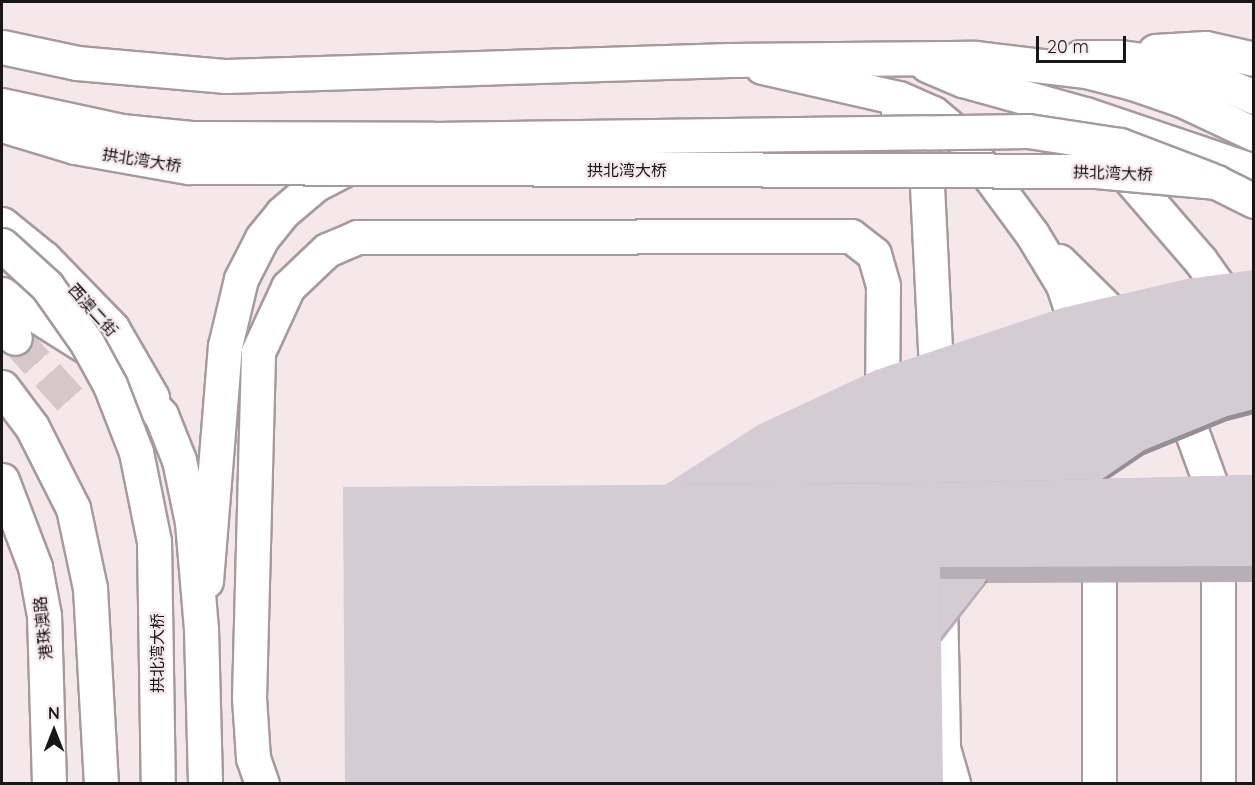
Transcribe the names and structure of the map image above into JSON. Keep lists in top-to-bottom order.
{
  "streets": {
    "main road": ["拱北湾大桥", "西澳二街", "港珠澳路"]
  },
  "scale_bar": "20 m",
  "north": "top"
}
